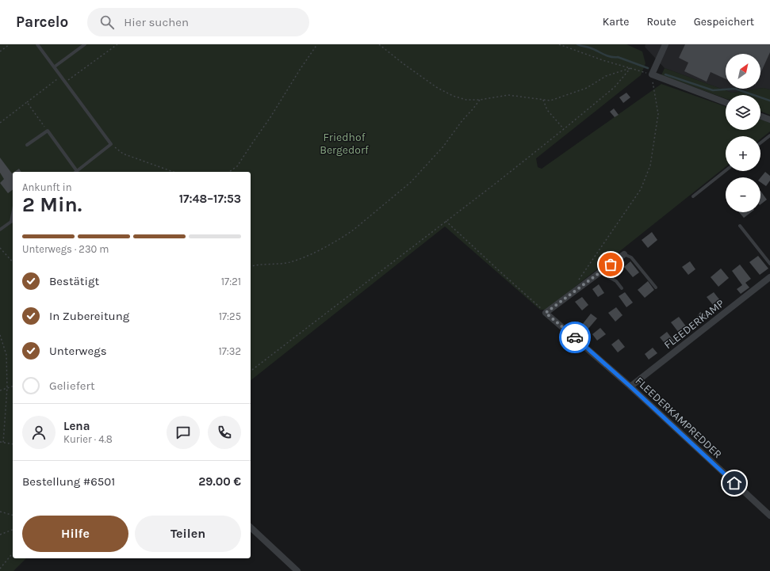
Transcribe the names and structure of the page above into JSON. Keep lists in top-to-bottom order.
{
  "streets": {
    "street": ["FLEEDERKAMP", "FLEEDERKAMPREDDER"]
  },
  "crossings": [
    ["FLEEDERKAMP", "FLEEDERKAMPREDDER"]
  ],
  "parks": ["Friedhof Bergedorf"],
  "north": "top right",
  "page": {
    "header": "Parcelo",
    "search": "Hier suchen",
    "nav": ["Karte", "Route", "Gespeichert"],
    "map_buttons": ["+", "−"],
    "heading": ["2 Min.", "Ankunft in", "17:48–17:53"],
    "panel": [
      "Lena",
      "Kurier · 4.8",
      "Bestellung #6501",
      "29.00 €"
    ],
    "bar": "Unterwegs · 230 m",
    "list": [
      ["Bestätigt", "17:21"],
      ["In Zubereitung", "17:25"],
      ["Unterwegs", "17:32"],
      "Geliefert"
    ],
    "buttons": ["Hilfe", "Teilen"]
  }
}
